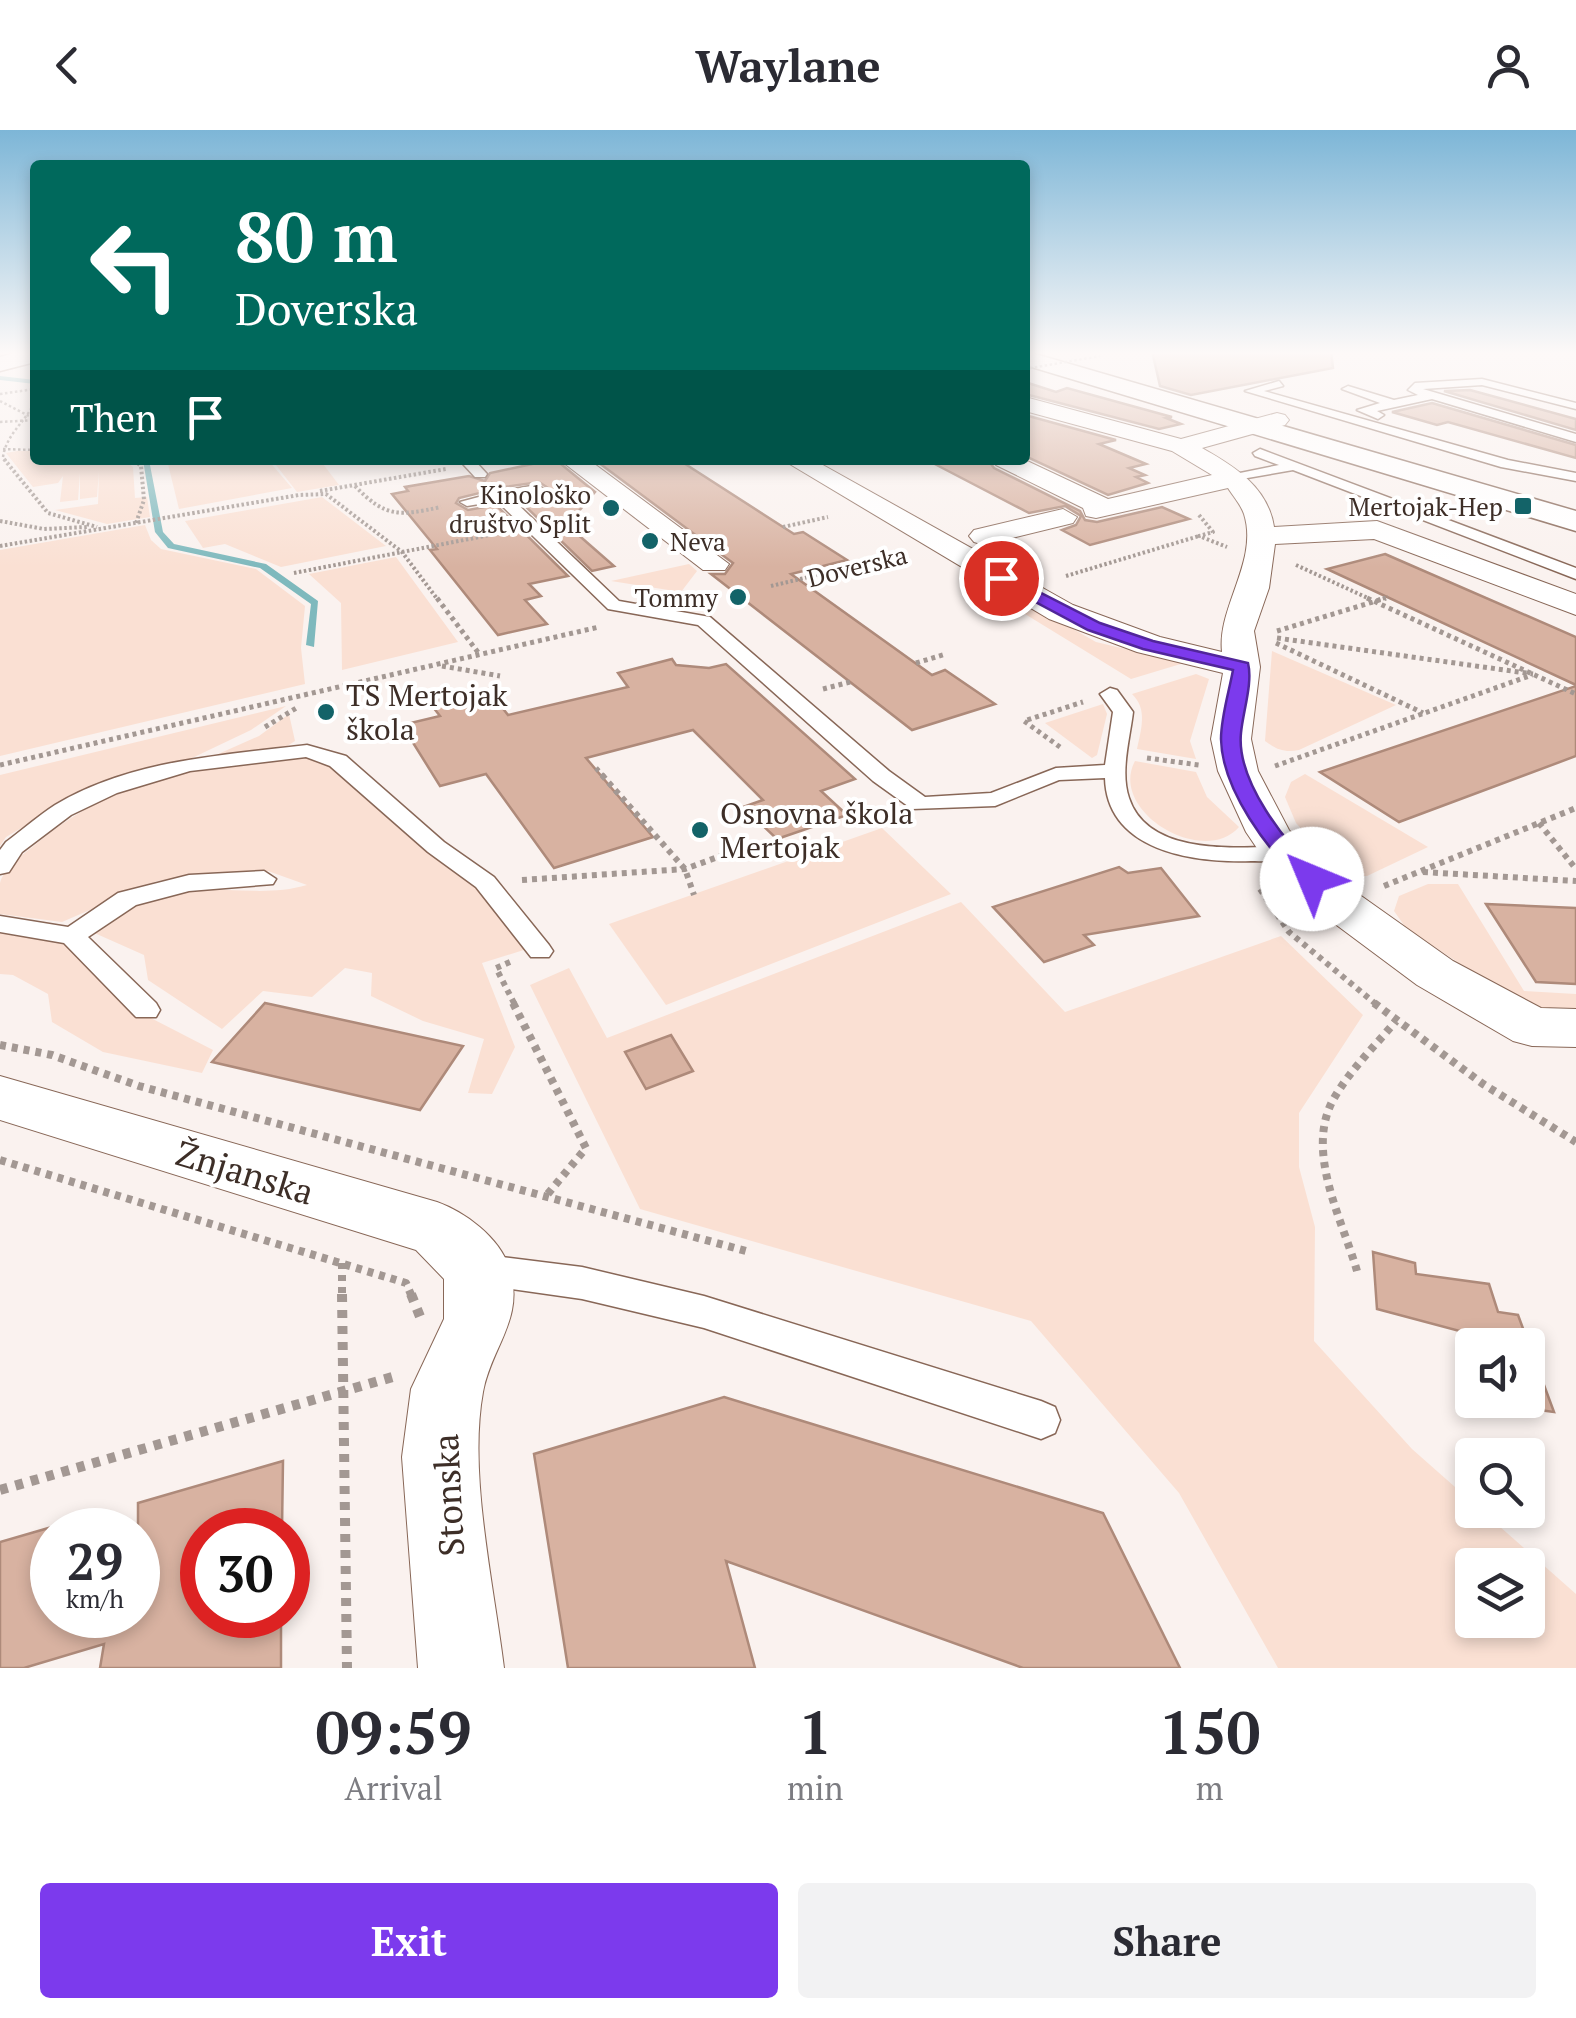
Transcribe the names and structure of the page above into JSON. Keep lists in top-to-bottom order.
{
  "streets": {
    "street": ["Doverska", "Žnjanska", "Stonska"]
  },
  "crossings": [
    ["Žnjanska", "Stonska"]
  ],
  "places": {
    "transit": ["Mertojak-Hep"],
    "other": [
      "Kinološko društvo Split",
      "Neva",
      "Tommy",
      "TS Mertojak škola",
      "Osnovna škola Mertojak"
    ]
  },
  "page": {
    "header": "Waylane",
    "turn": ["80 m", "Doverska"],
    "then": "Then",
    "speed": "29 km/h",
    "limit": "30",
    "eta": [
      "09:59",
      "Arrival",
      "1",
      "min",
      "150",
      "m"
    ],
    "buttons": ["Exit", "Share"]
  }
}
